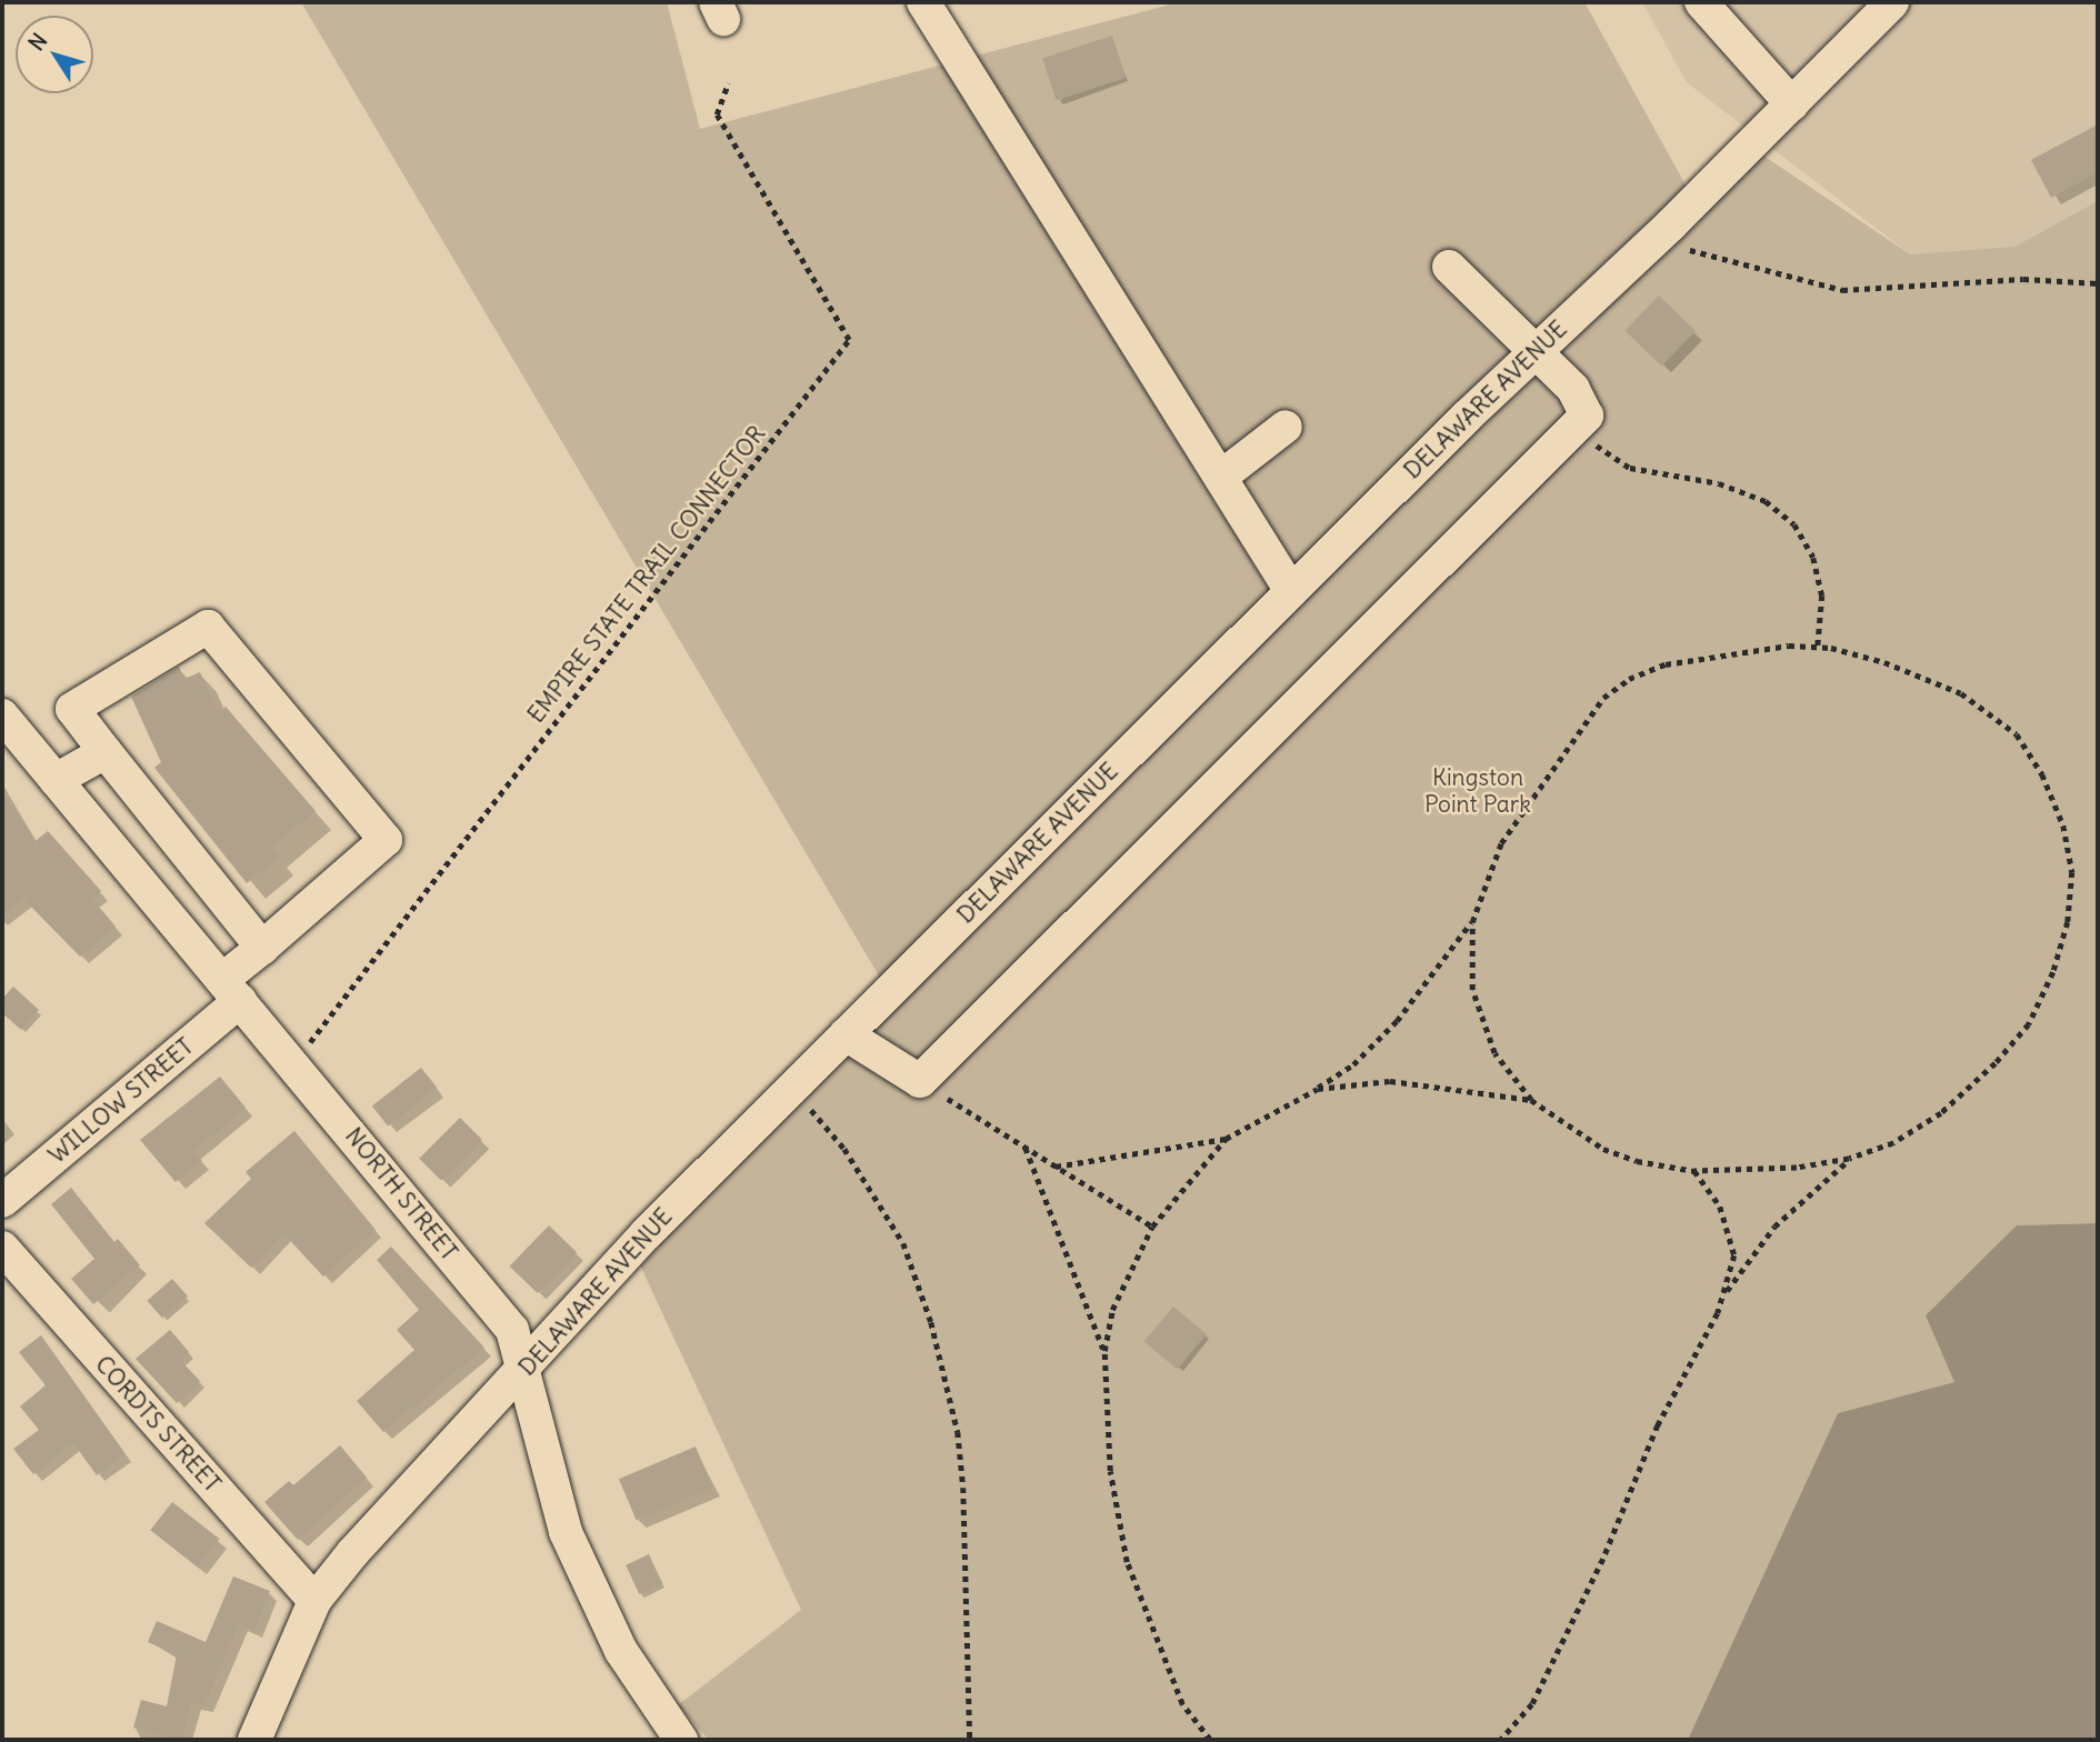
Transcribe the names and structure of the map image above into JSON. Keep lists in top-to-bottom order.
{
  "streets": {
    "street": [
      "DELAWARE AVENUE",
      "WILLOW STREET",
      "NORTH STREET",
      "CORDTS STREET"
    ],
    "path": ["EMPIRE STATE TRAIL CONNECTOR"]
  },
  "crossings": [
    ["DELAWARE AVENUE", "NORTH STREET"],
    ["DELAWARE AVENUE", "CORDTS STREET"],
    ["EMPIRE STATE TRAIL CONNECTOR", "NORTH STREET"],
    ["WILLOW STREET", "NORTH STREET"]
  ],
  "parks": ["Kingston Point Park"],
  "north": "top left"
}
